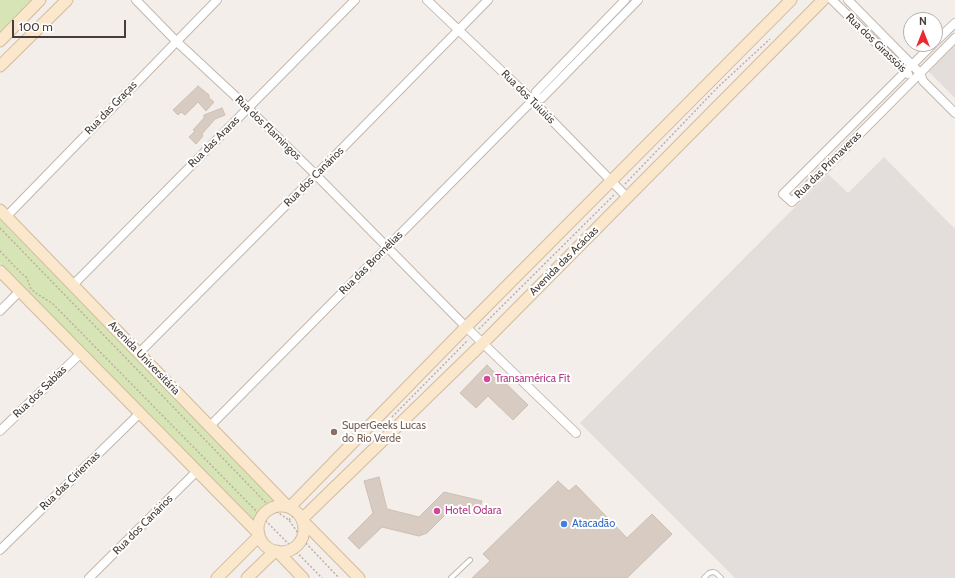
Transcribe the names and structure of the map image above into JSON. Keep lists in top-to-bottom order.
{
  "streets": {
    "street": [
      "Rua dos Girassóis",
      "Rua dos Tuiuiús",
      "Rua das Graças",
      "Rua dos Flamingos",
      "Rua das Araras",
      "Rua das Primaveras",
      "Rua dos Canários",
      "Avenida das Acácias",
      "Rua das Bromélias",
      "Avenida Universitária",
      "Rua dos Sabías",
      "Rua das Ciriemas"
    ]
  },
  "crossings": [
    ["Rua dos Girassóis", "Rua das Primaveras"],
    ["Rua dos Tuiuiús", "Rua dos Canários"],
    ["Rua dos Tuiuiús", "Avenida das Acácias"],
    ["Rua dos Tuiuiús", "Rua das Bromélias"],
    ["Rua das Graças", "Rua dos Flamingos"],
    ["Rua das Graças", "Avenida Universitária"],
    ["Rua dos Flamingos", "Rua das Araras"],
    ["Rua dos Flamingos", "Rua dos Canários"],
    ["Rua dos Flamingos", "Avenida das Acácias"],
    ["Rua dos Flamingos", "Rua das Bromélias"],
    ["Rua das Araras", "Avenida Universitária"],
    ["Rua dos Canários", "Avenida Universitária"],
    ["Avenida das Acácias", "Avenida Universitária"],
    ["Rua das Bromélias", "Avenida Universitária"]
  ],
  "places": [
    "Transamérica Fit",
    "SuperGeeks Lucas do Rio Verde",
    "Hotel Odara",
    "Atacadão"
  ],
  "scale_bar": "100 m",
  "north": "top"
}
